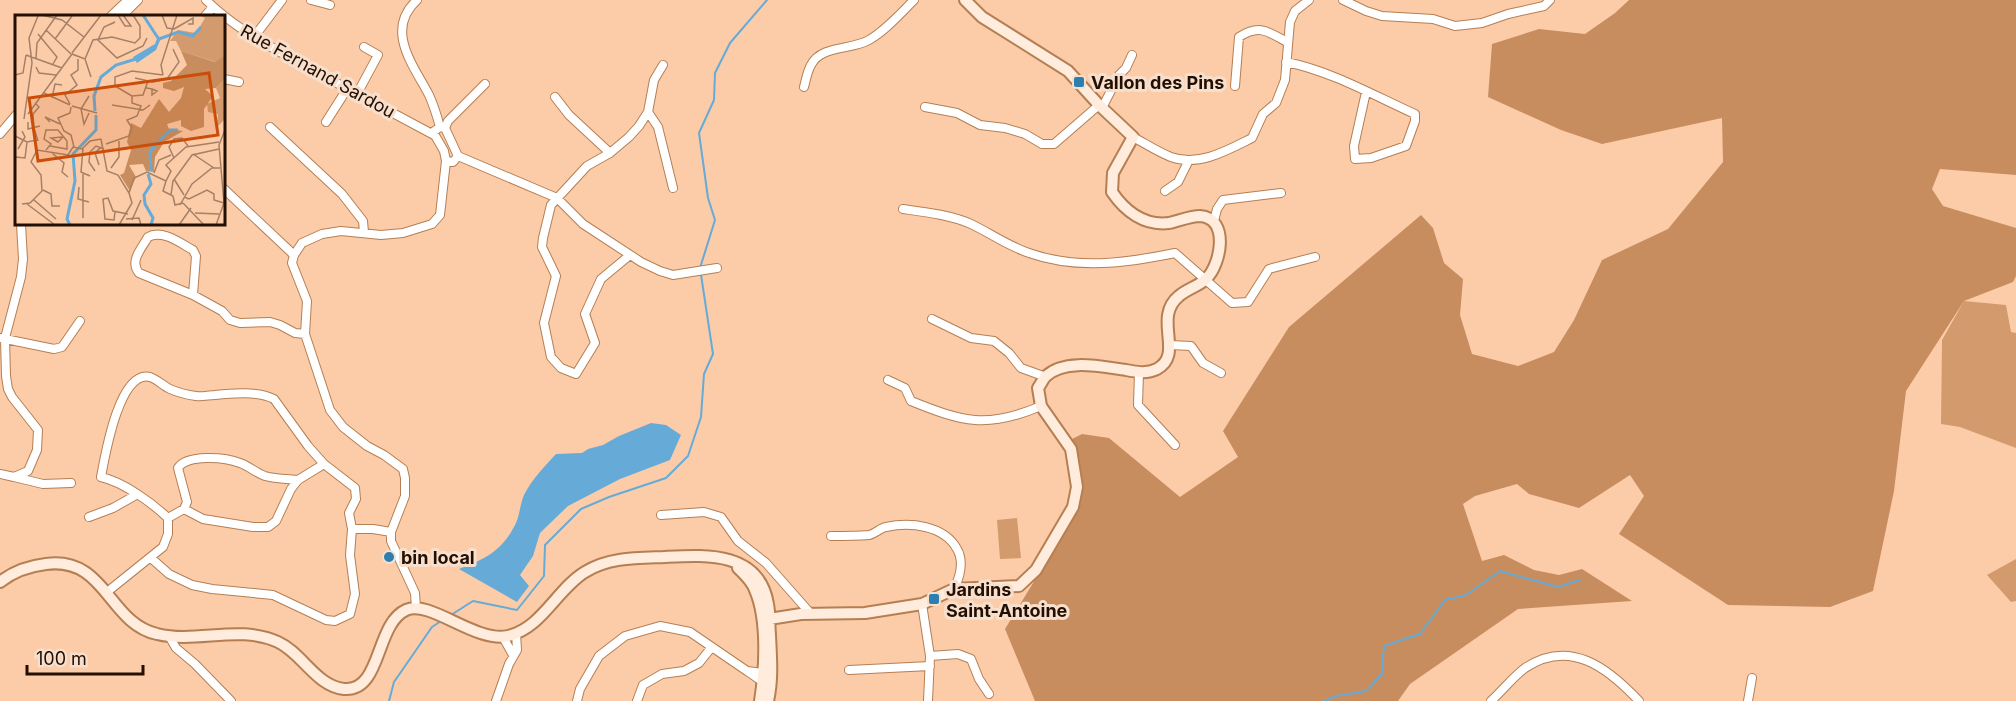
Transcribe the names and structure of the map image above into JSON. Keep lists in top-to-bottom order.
{
  "streets": {
    "street": ["Rue Fernand Sardou"]
  },
  "places": {
    "transit": ["Vallon des Pins", "Jardins Saint-Antoine"],
    "other": ["bin local"]
  },
  "scale_bar": "100 m"
}
